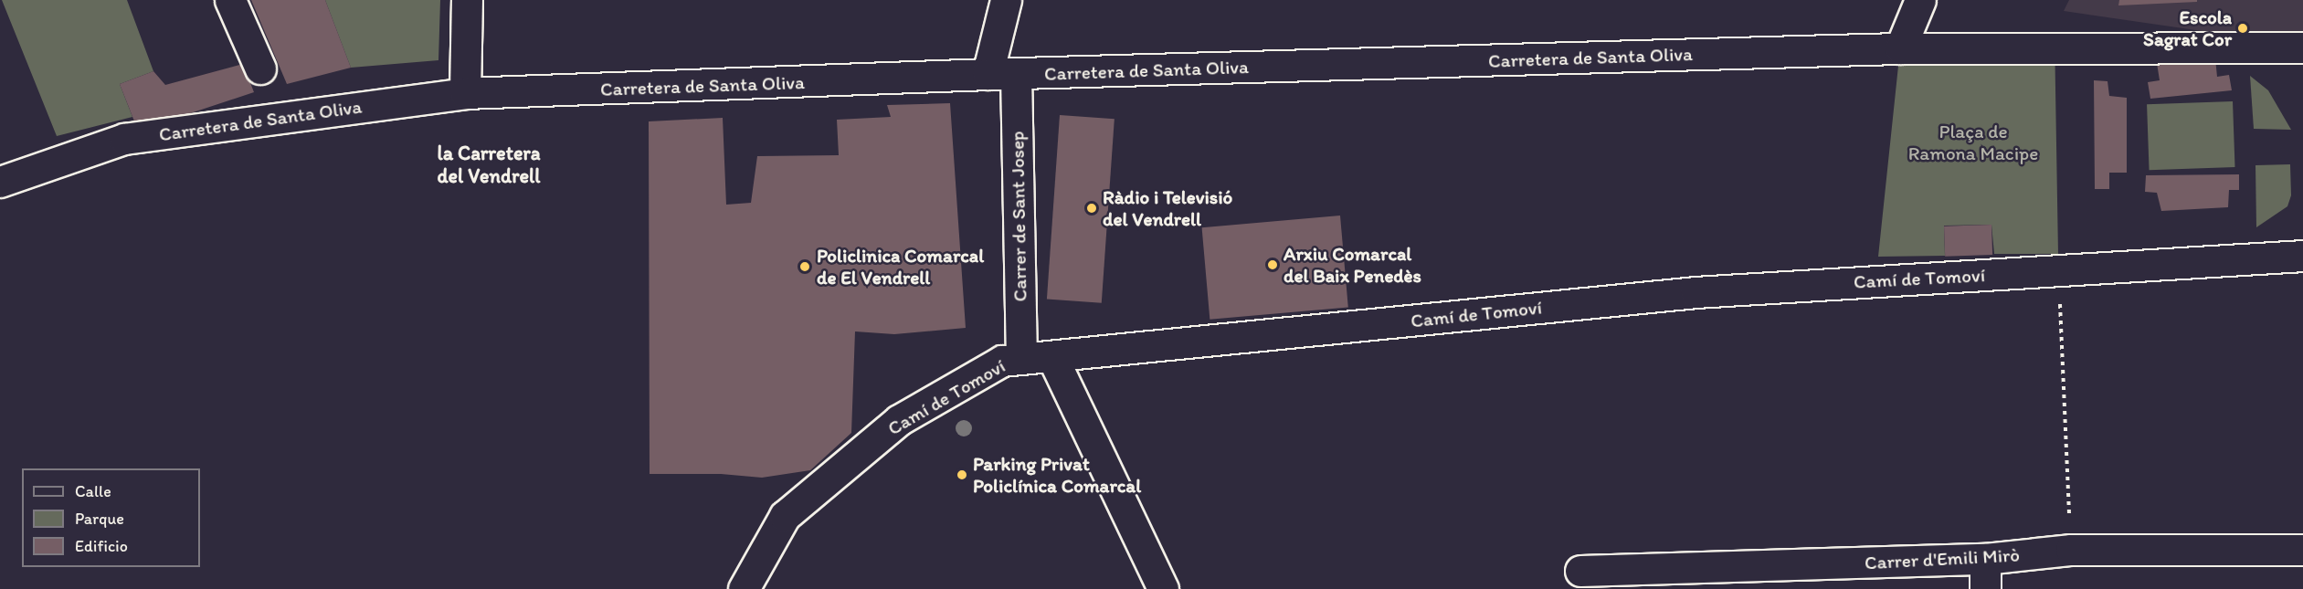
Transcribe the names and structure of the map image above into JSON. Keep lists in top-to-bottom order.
{
  "streets": {
    "street": [
      "Carretera de Santa Oliva",
      "Carrer de Sant Josep",
      "Camí de Tomoví",
      "Carrer d'Emili Mirò"
    ]
  },
  "crossings": [
    ["Carretera de Santa Oliva", "Carrer de Sant Josep"],
    ["Carrer de Sant Josep", "Camí de Tomoví"]
  ],
  "districts": ["la Carretera del Vendrell"],
  "parks": ["Plaça de Ramona Macipe"],
  "places": [
    "Escola Sagrat Cor",
    "Ràdio i Televisió del Vendrell",
    "Arxiu Comarcal del Baix Penedès",
    "Policlinica Comarcal de El Vendrell",
    "Parking Privat Policlínica Comarcal"
  ],
  "legend": ["Calle", "Parque", "Edificio"]
}
